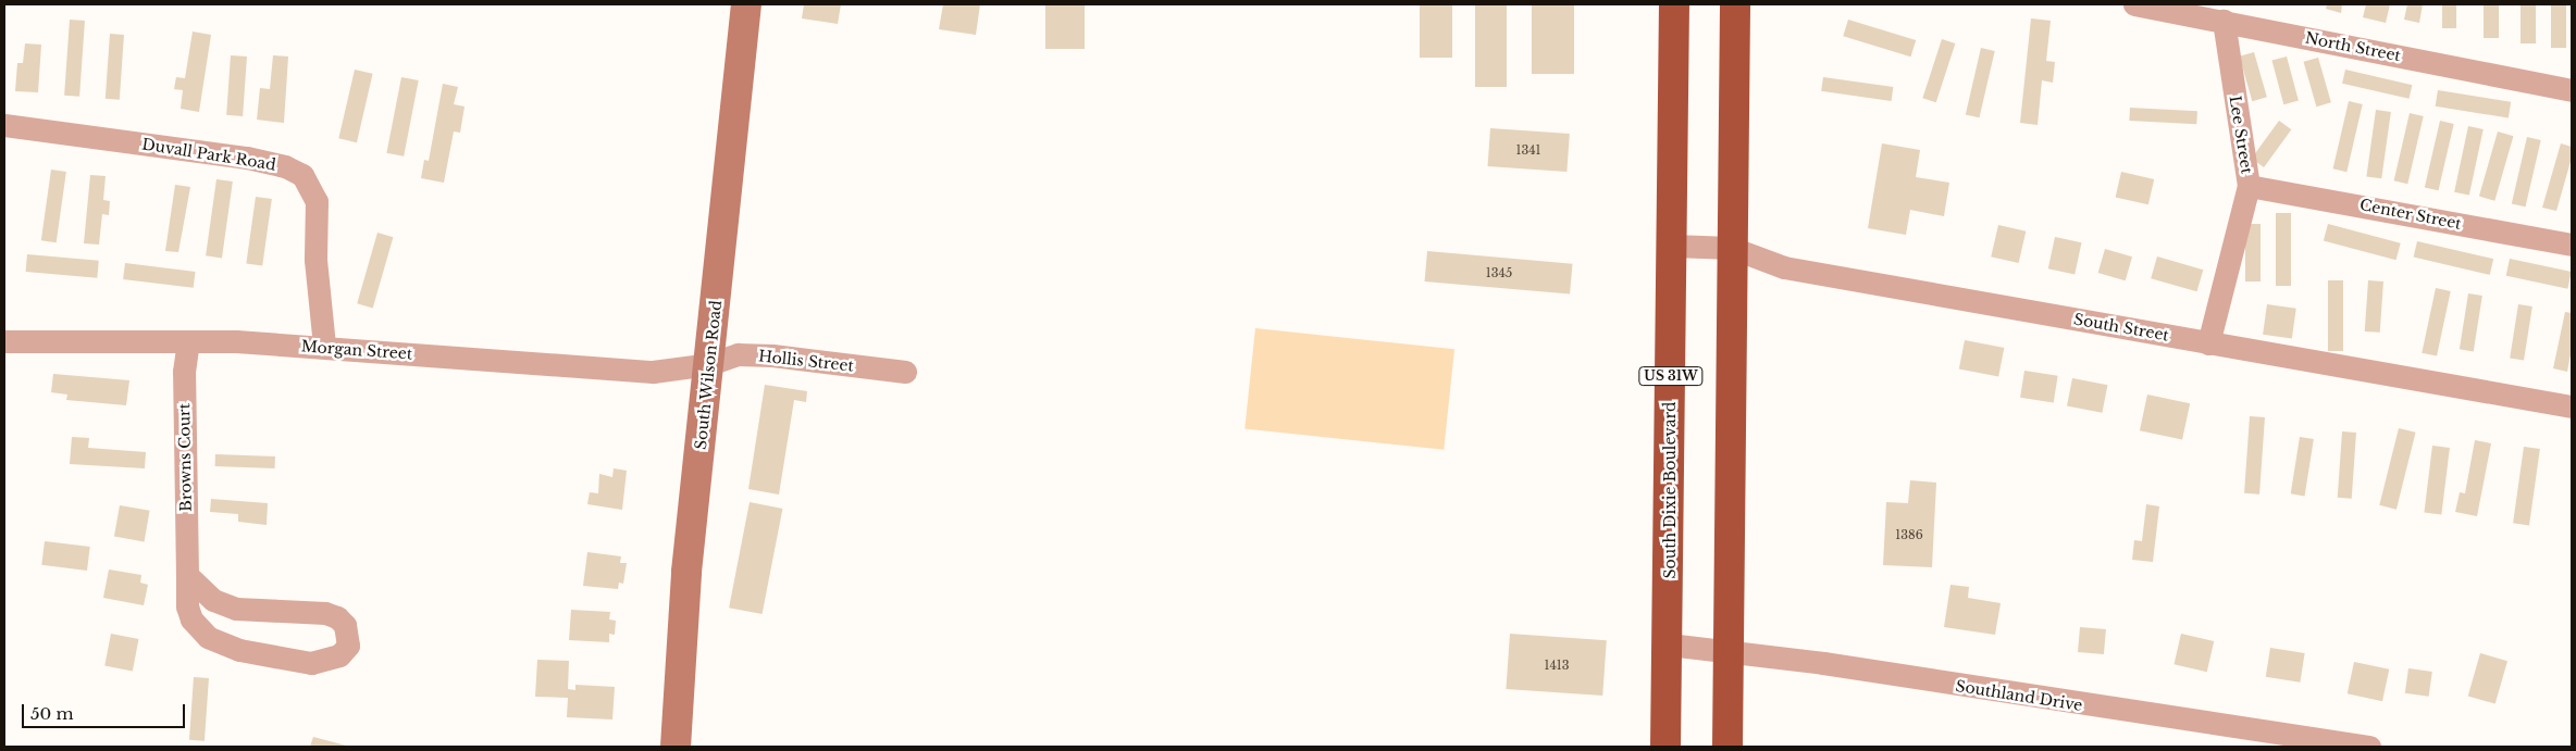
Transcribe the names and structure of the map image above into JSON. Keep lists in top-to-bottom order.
{
  "streets": {
    "highway": ["US 31W", "South Dixie Boulevard"],
    "main road": ["South Wilson Road"],
    "street": [
      "North Street",
      "Lee Street",
      "Duvall Park Road",
      "Center Street",
      "South Street",
      "Morgan Street",
      "Hollis Street",
      "Browns Court",
      "Southland Drive"
    ]
  },
  "crossings": [
    ["North Street", "Lee Street"],
    ["Lee Street", "Center Street"],
    ["Lee Street", "South Street"],
    ["Duvall Park Road", "Morgan Street"],
    ["South Street", "South Dixie Boulevard"],
    ["Morgan Street", "Hollis Street"],
    ["Morgan Street", "South Wilson Road"],
    ["Morgan Street", "Browns Court"],
    ["Hollis Street", "South Wilson Road"],
    ["South Dixie Boulevard", "Southland Drive"]
  ],
  "house_numbers": [
    "1341",
    "1345",
    "1386",
    "1413"
  ],
  "scale_bar": "50 m"
}
